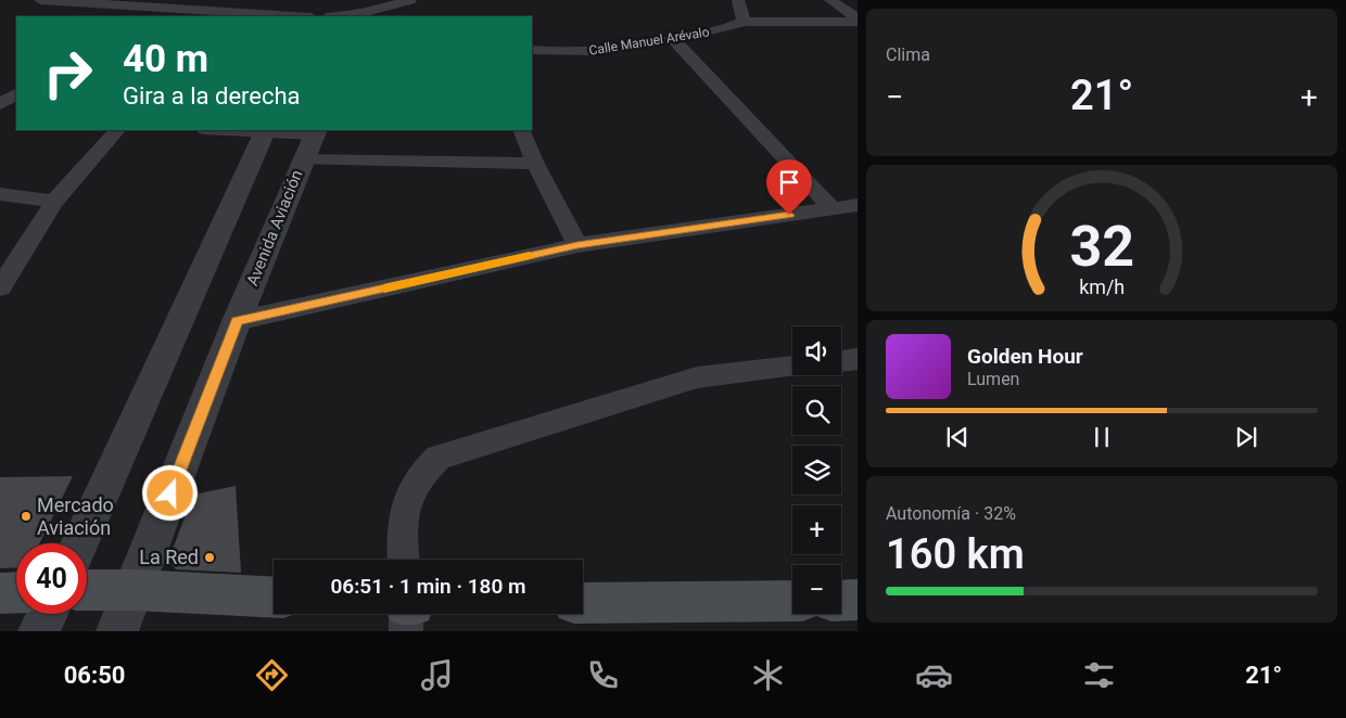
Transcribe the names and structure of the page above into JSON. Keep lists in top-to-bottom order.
{
  "streets": {
    "street": ["Calle Manuel Arévalo", "Avenida Aviación"]
  },
  "places": ["Mercado Aviación", "La Red"],
  "page": {
    "tile": [
      "Clima",
      ["Autonomía · 32%", "160 km"]
    ],
    "turn": ["40 m", "Gira a la derecha"],
    "heat": ["−", "21°", "+"],
    "map_buttons": ["+", "−"],
    "song": ["Golden Hour", "Lumen"],
    "limit": "40",
    "trip": "06:51 · 1 min · 180 m",
    "tabs": ["06:50", "21°"],
    "gauge": ["32", "km/h"]
  }
}
